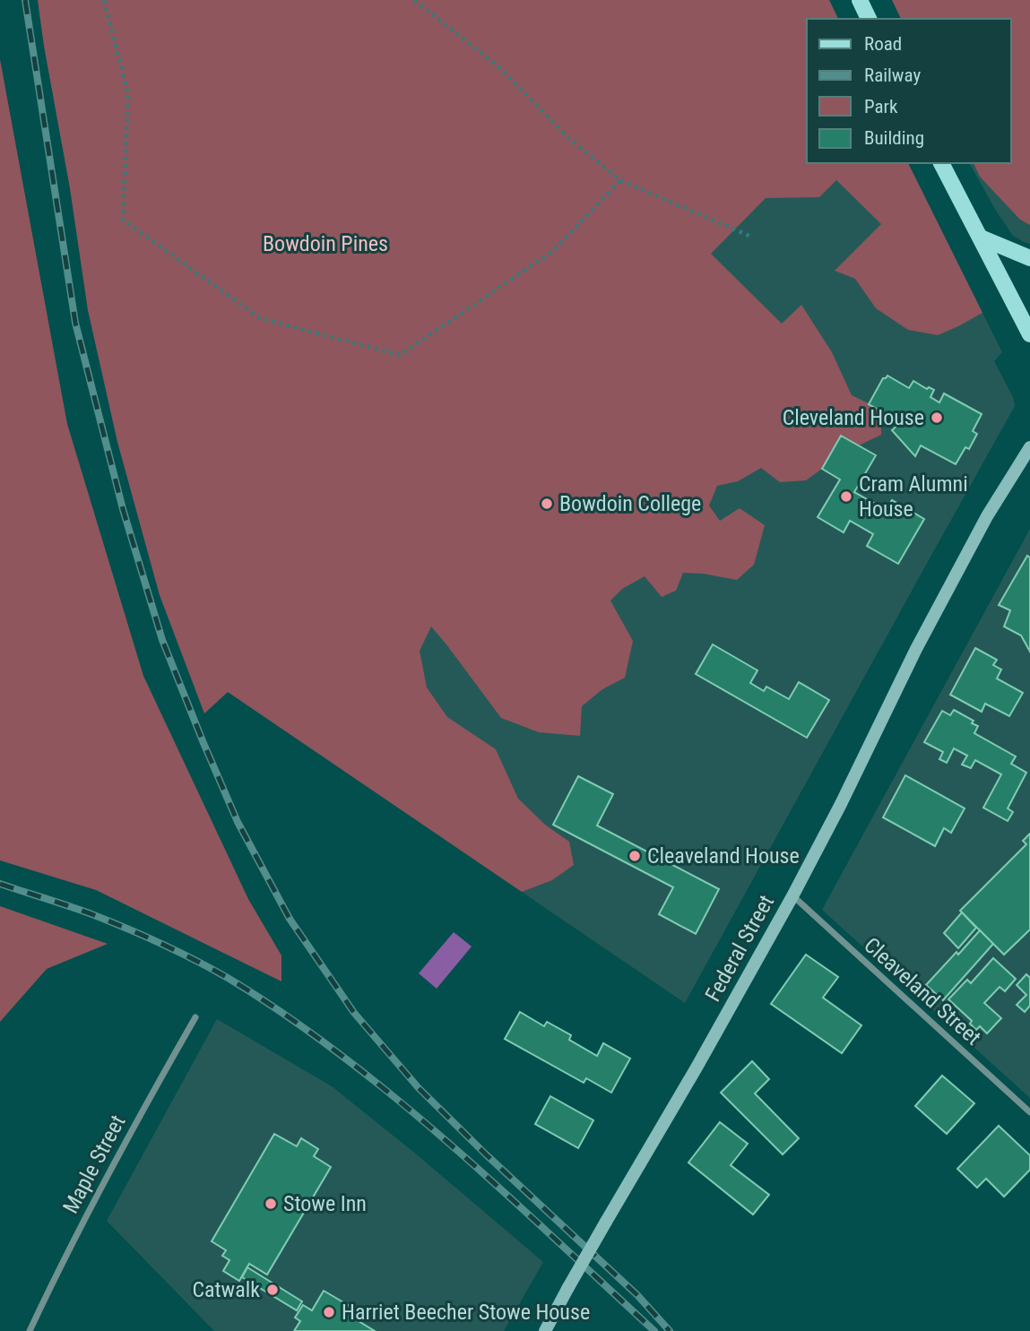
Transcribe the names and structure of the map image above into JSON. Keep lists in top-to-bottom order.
{
  "streets": {
    "street": ["Federal Street", "Cleaveland Street", "Maple Street"]
  },
  "crossings": [
    ["Federal Street", "Cleaveland Street"]
  ],
  "parks": ["Bowdoin Pines"],
  "places": [
    "Cleveland House",
    "Cram Alumni House",
    "Bowdoin College",
    "Cleaveland House",
    "Stowe Inn",
    "Catwalk",
    "Harriet Beecher Stowe House"
  ],
  "legend": [
    "Road",
    "Railway",
    "Park",
    "Building"
  ]
}
